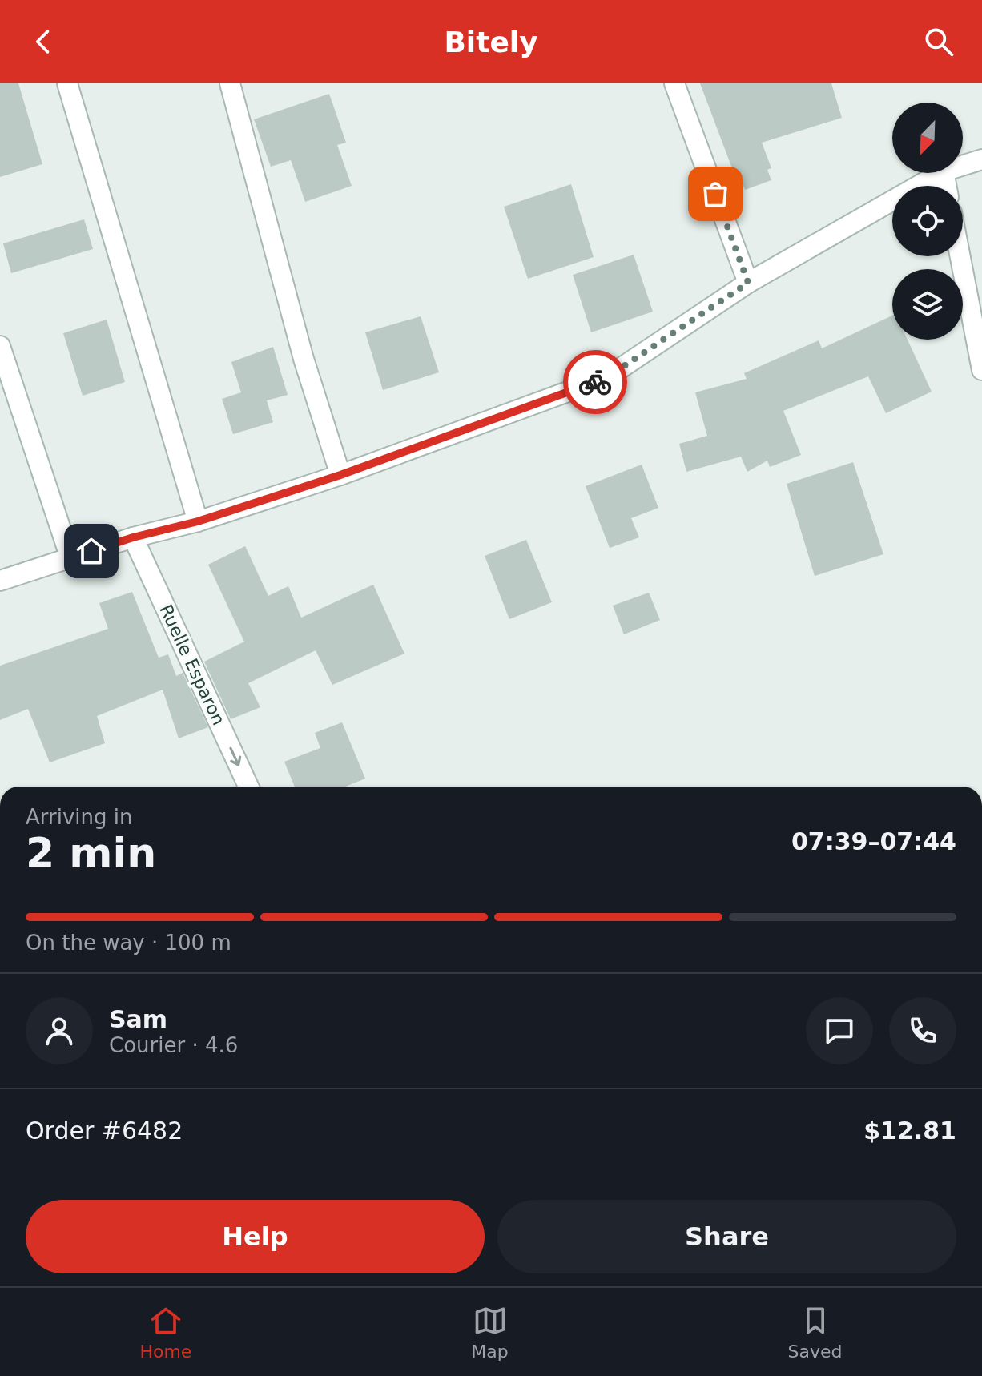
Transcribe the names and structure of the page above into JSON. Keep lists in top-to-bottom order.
{
  "streets": {
    "street": ["Ruelle Esparon"]
  },
  "one_way": ["Ruelle Esparon"],
  "north": "bottom left",
  "page": {
    "header": "Bitely",
    "heading": ["2 min", "Arriving in", "07:39–07:44"],
    "panel": [
      "Sam",
      "Courier · 4.6",
      "Order #6482",
      "$12.81"
    ],
    "bar": "On the way · 100 m",
    "buttons": ["Help", "Share"],
    "tabs": ["Home", "Map", "Saved"]
  }
}
